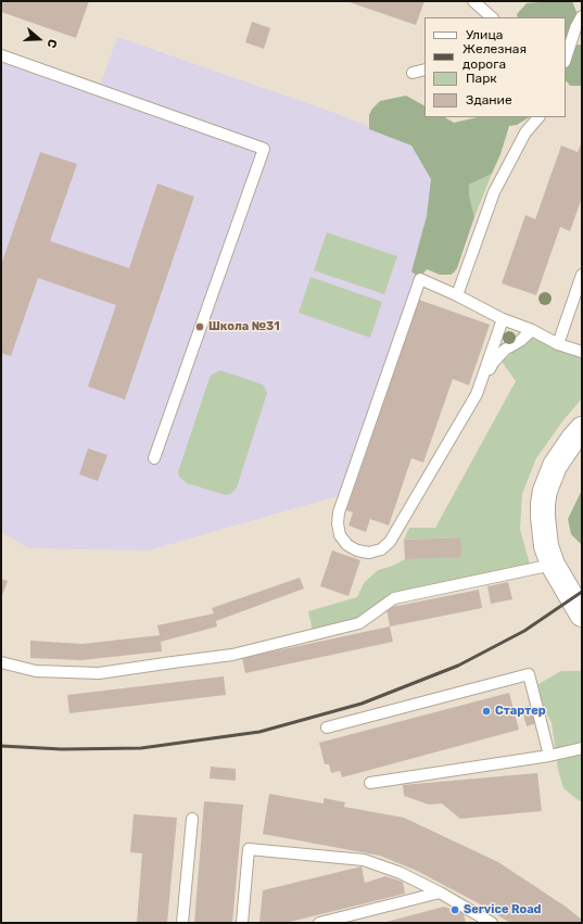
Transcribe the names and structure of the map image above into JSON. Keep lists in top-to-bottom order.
{
  "places": ["Школа №31", "Стартер", "Service Road"],
  "legend": [
    "Улица",
    "Железная дорога",
    "Парк",
    "Здание"
  ],
  "north": "right"
}
